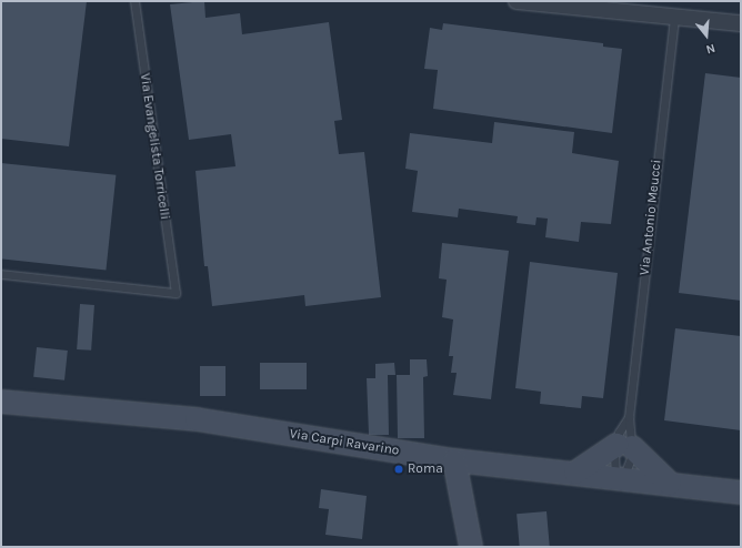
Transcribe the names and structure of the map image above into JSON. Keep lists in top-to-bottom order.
{
  "streets": {
    "main road": ["Via Carpi Ravarino"],
    "lane": ["Via Evangelista Torricelli", "Via Antonio Meucci"]
  },
  "crossings": [
    ["Via Antonio Meucci", "Via Carpi Ravarino"]
  ],
  "places": ["Roma"],
  "north": "bottom"
}
